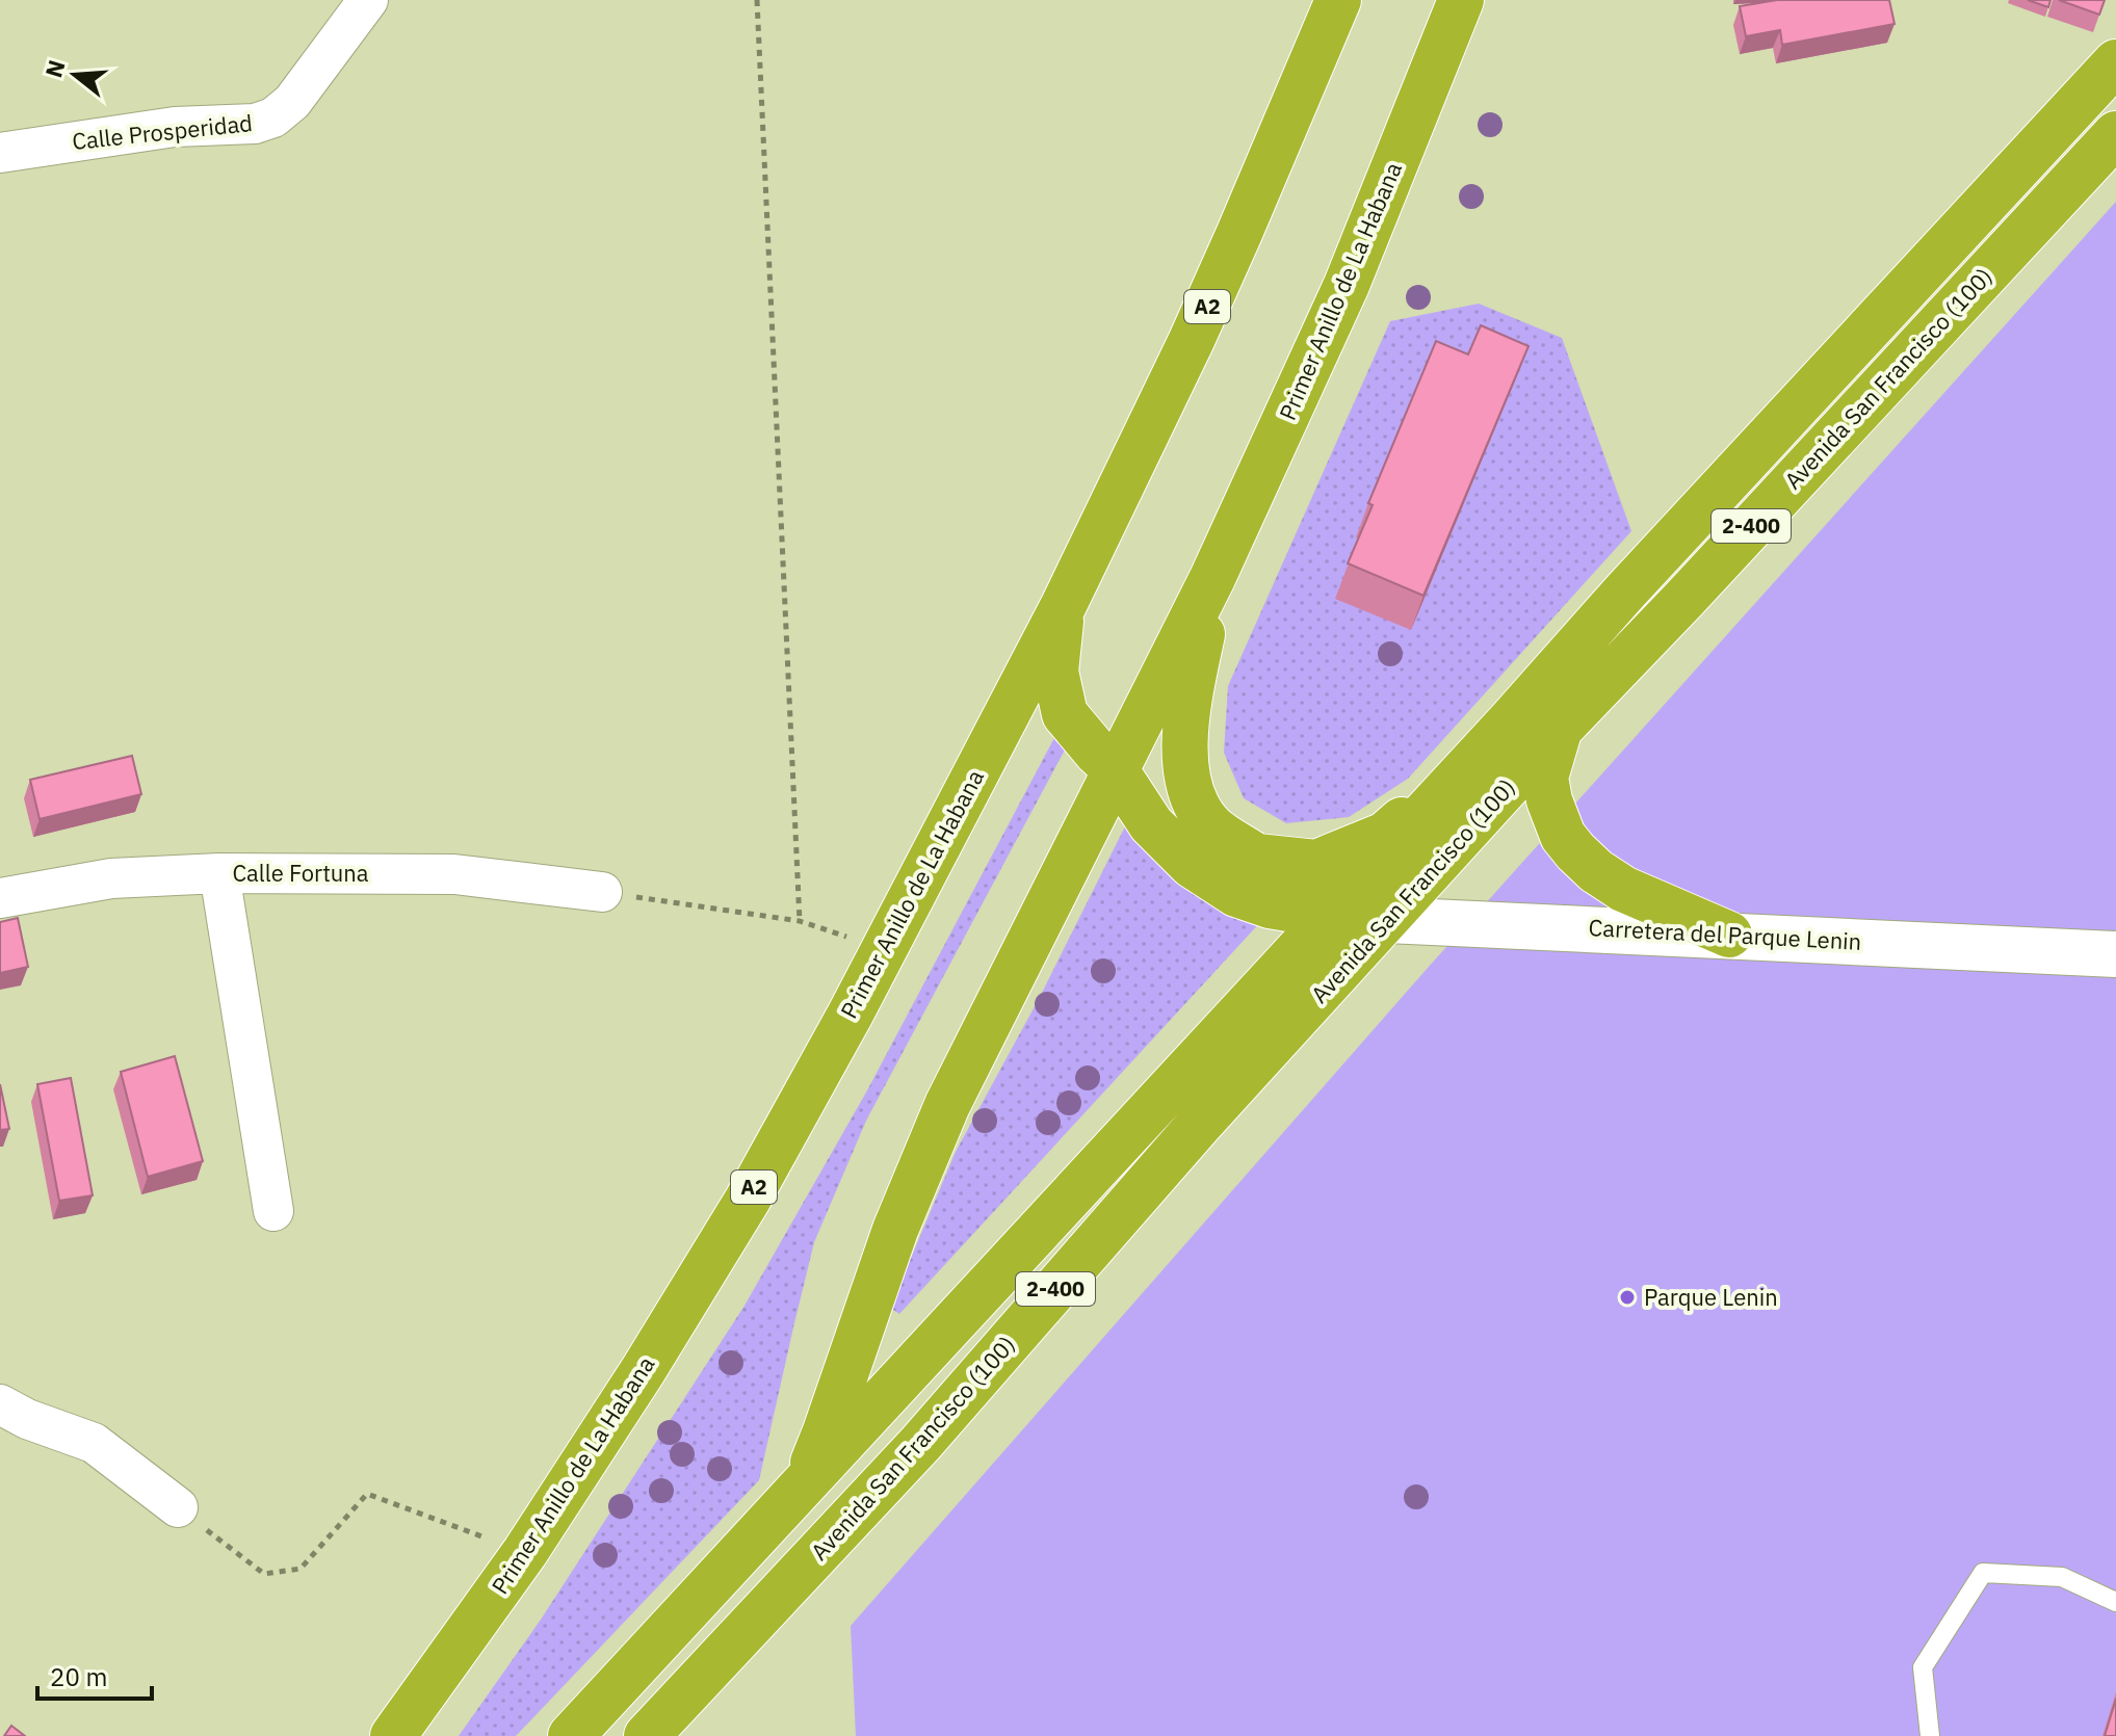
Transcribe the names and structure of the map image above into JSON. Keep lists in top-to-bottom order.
{
  "streets": {
    "highway": [
      "Primer Anillo de La Habana",
      "A2",
      "Avenida San Francisco (100)",
      "2-400"
    ],
    "street": ["Calle Prosperidad", "Calle Fortuna", "Carretera del Parque Lenin"]
  },
  "crossings": [
    ["Avenida San Francisco (100)", "2-400"],
    ["Avenida San Francisco (100)", "Carretera del Parque Lenin"]
  ],
  "places": ["Parque Lenin"],
  "scale_bar": "20 m",
  "north": "left"
}
